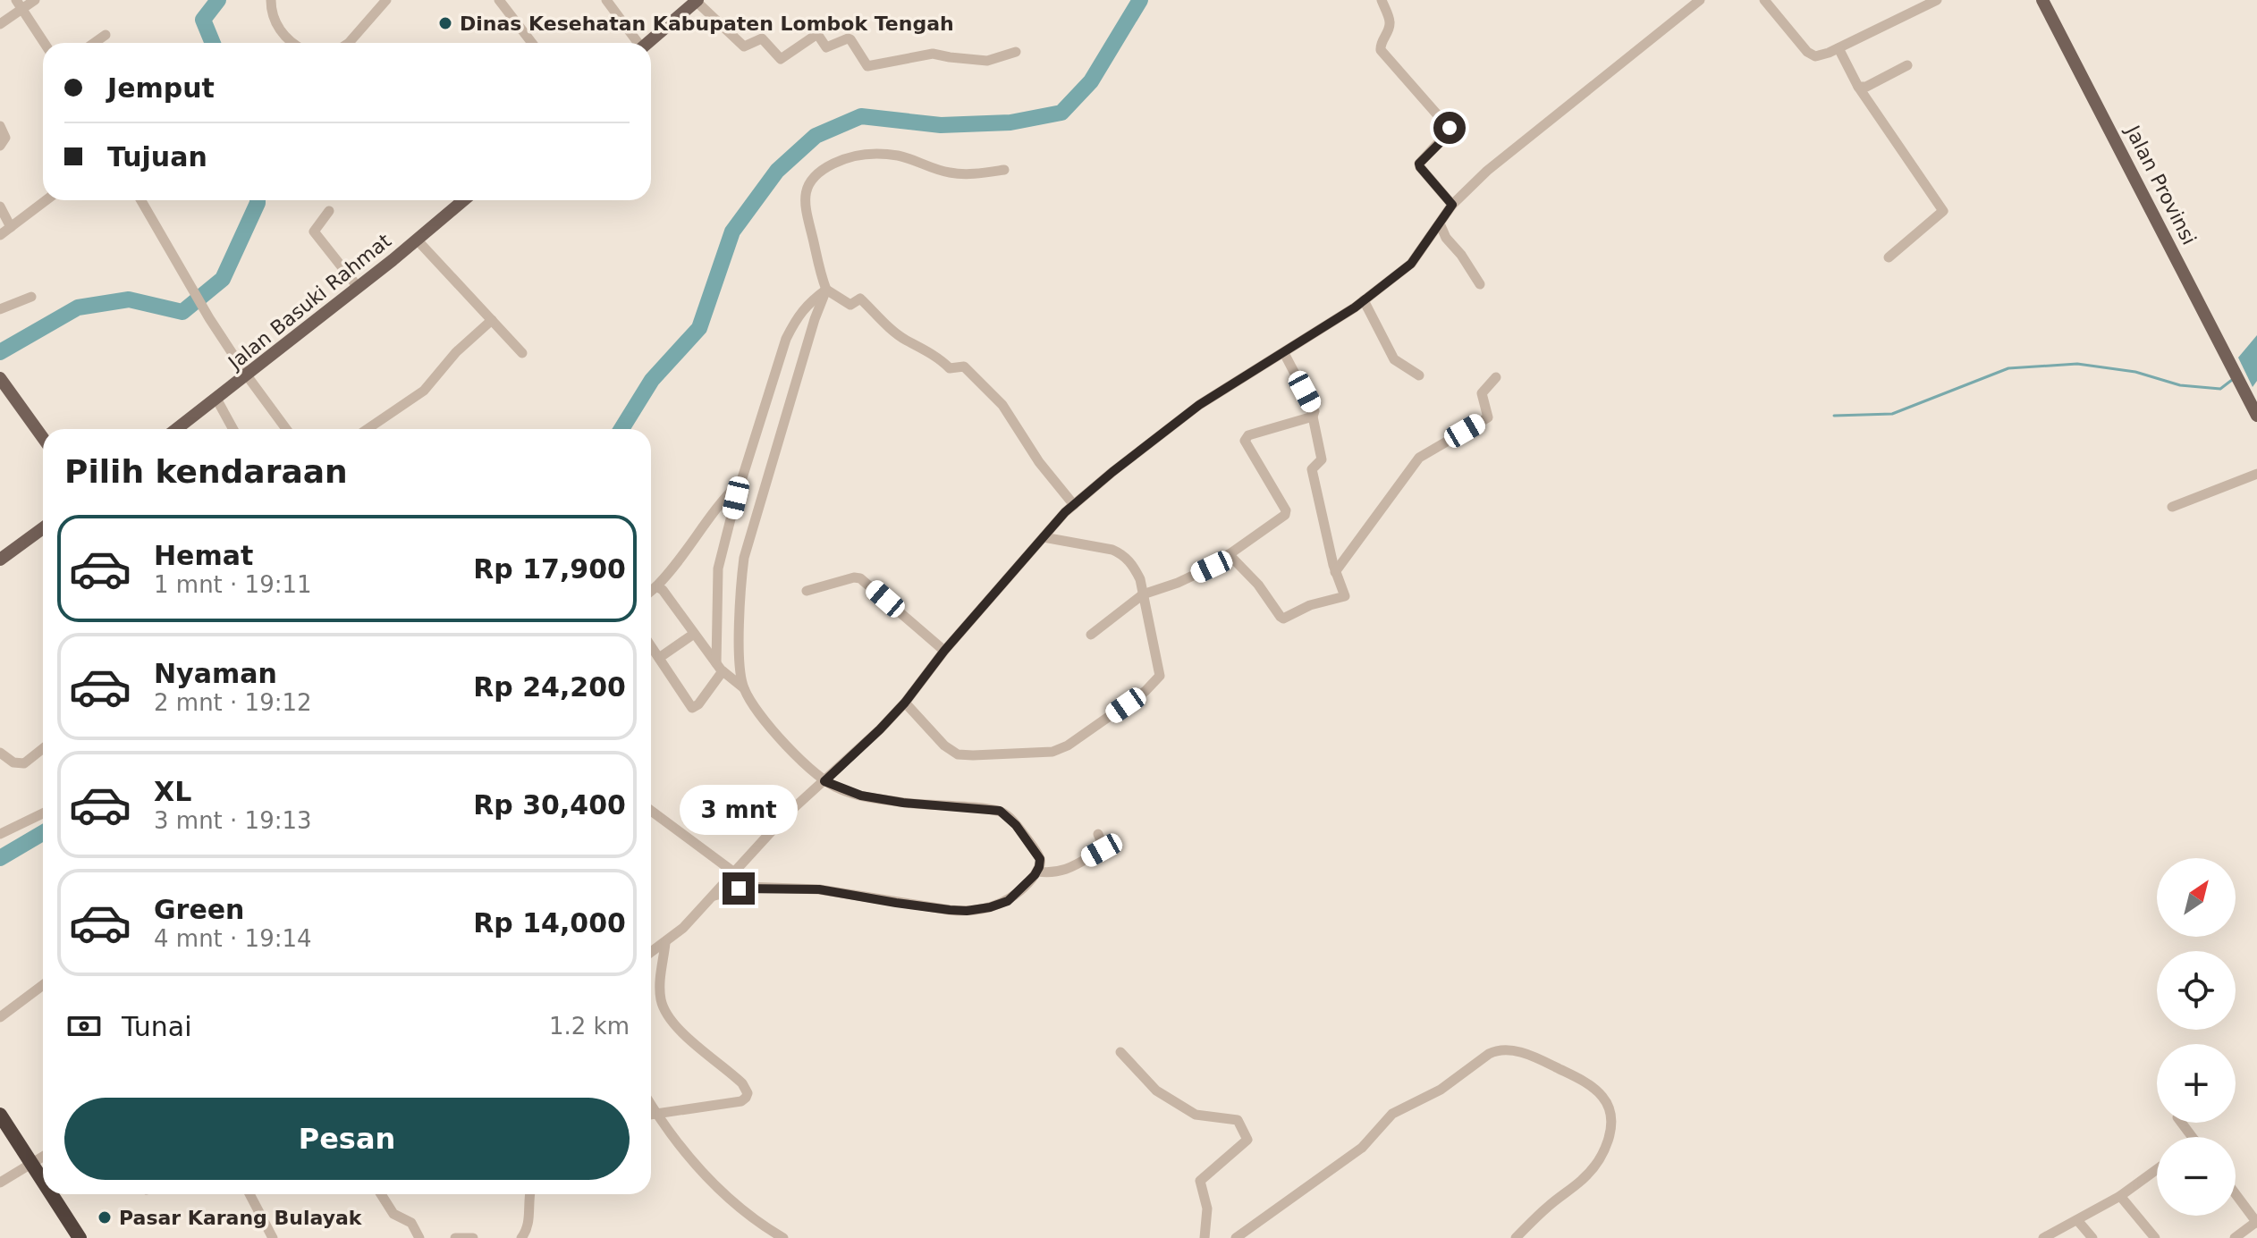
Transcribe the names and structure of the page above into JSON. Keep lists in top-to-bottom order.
{
  "streets": {
    "main road": ["Jalan Provinsi", "Jalan Basuki Rahmat"]
  },
  "places": ["Dinas Kesehatan Kabupaten Lombok Tengah", "Pasar Karang Bulayak"],
  "north": "top right",
  "page": {
    "banner": ["Jemput", "Tujuan"],
    "heading": "Pilih kendaraan",
    "list": [
      {
        "name": "Hemat",
        "note": "1 mnt · 19:11",
        "value": "Rp 17,900"
      },
      {
        "name": "Nyaman",
        "note": "2 mnt · 19:12",
        "value": "Rp 24,200"
      },
      {
        "name": "XL",
        "note": "3 mnt · 19:13",
        "value": "Rp 30,400"
      },
      {
        "name": "Green",
        "note": "4 mnt · 19:14",
        "value": "Rp 14,000"
      }
    ],
    "bubble": "3 mnt",
    "map_buttons": ["+", "−"],
    "pay": ["Tunai", "1.2 km"],
    "buttons": "Pesan"
  }
}
